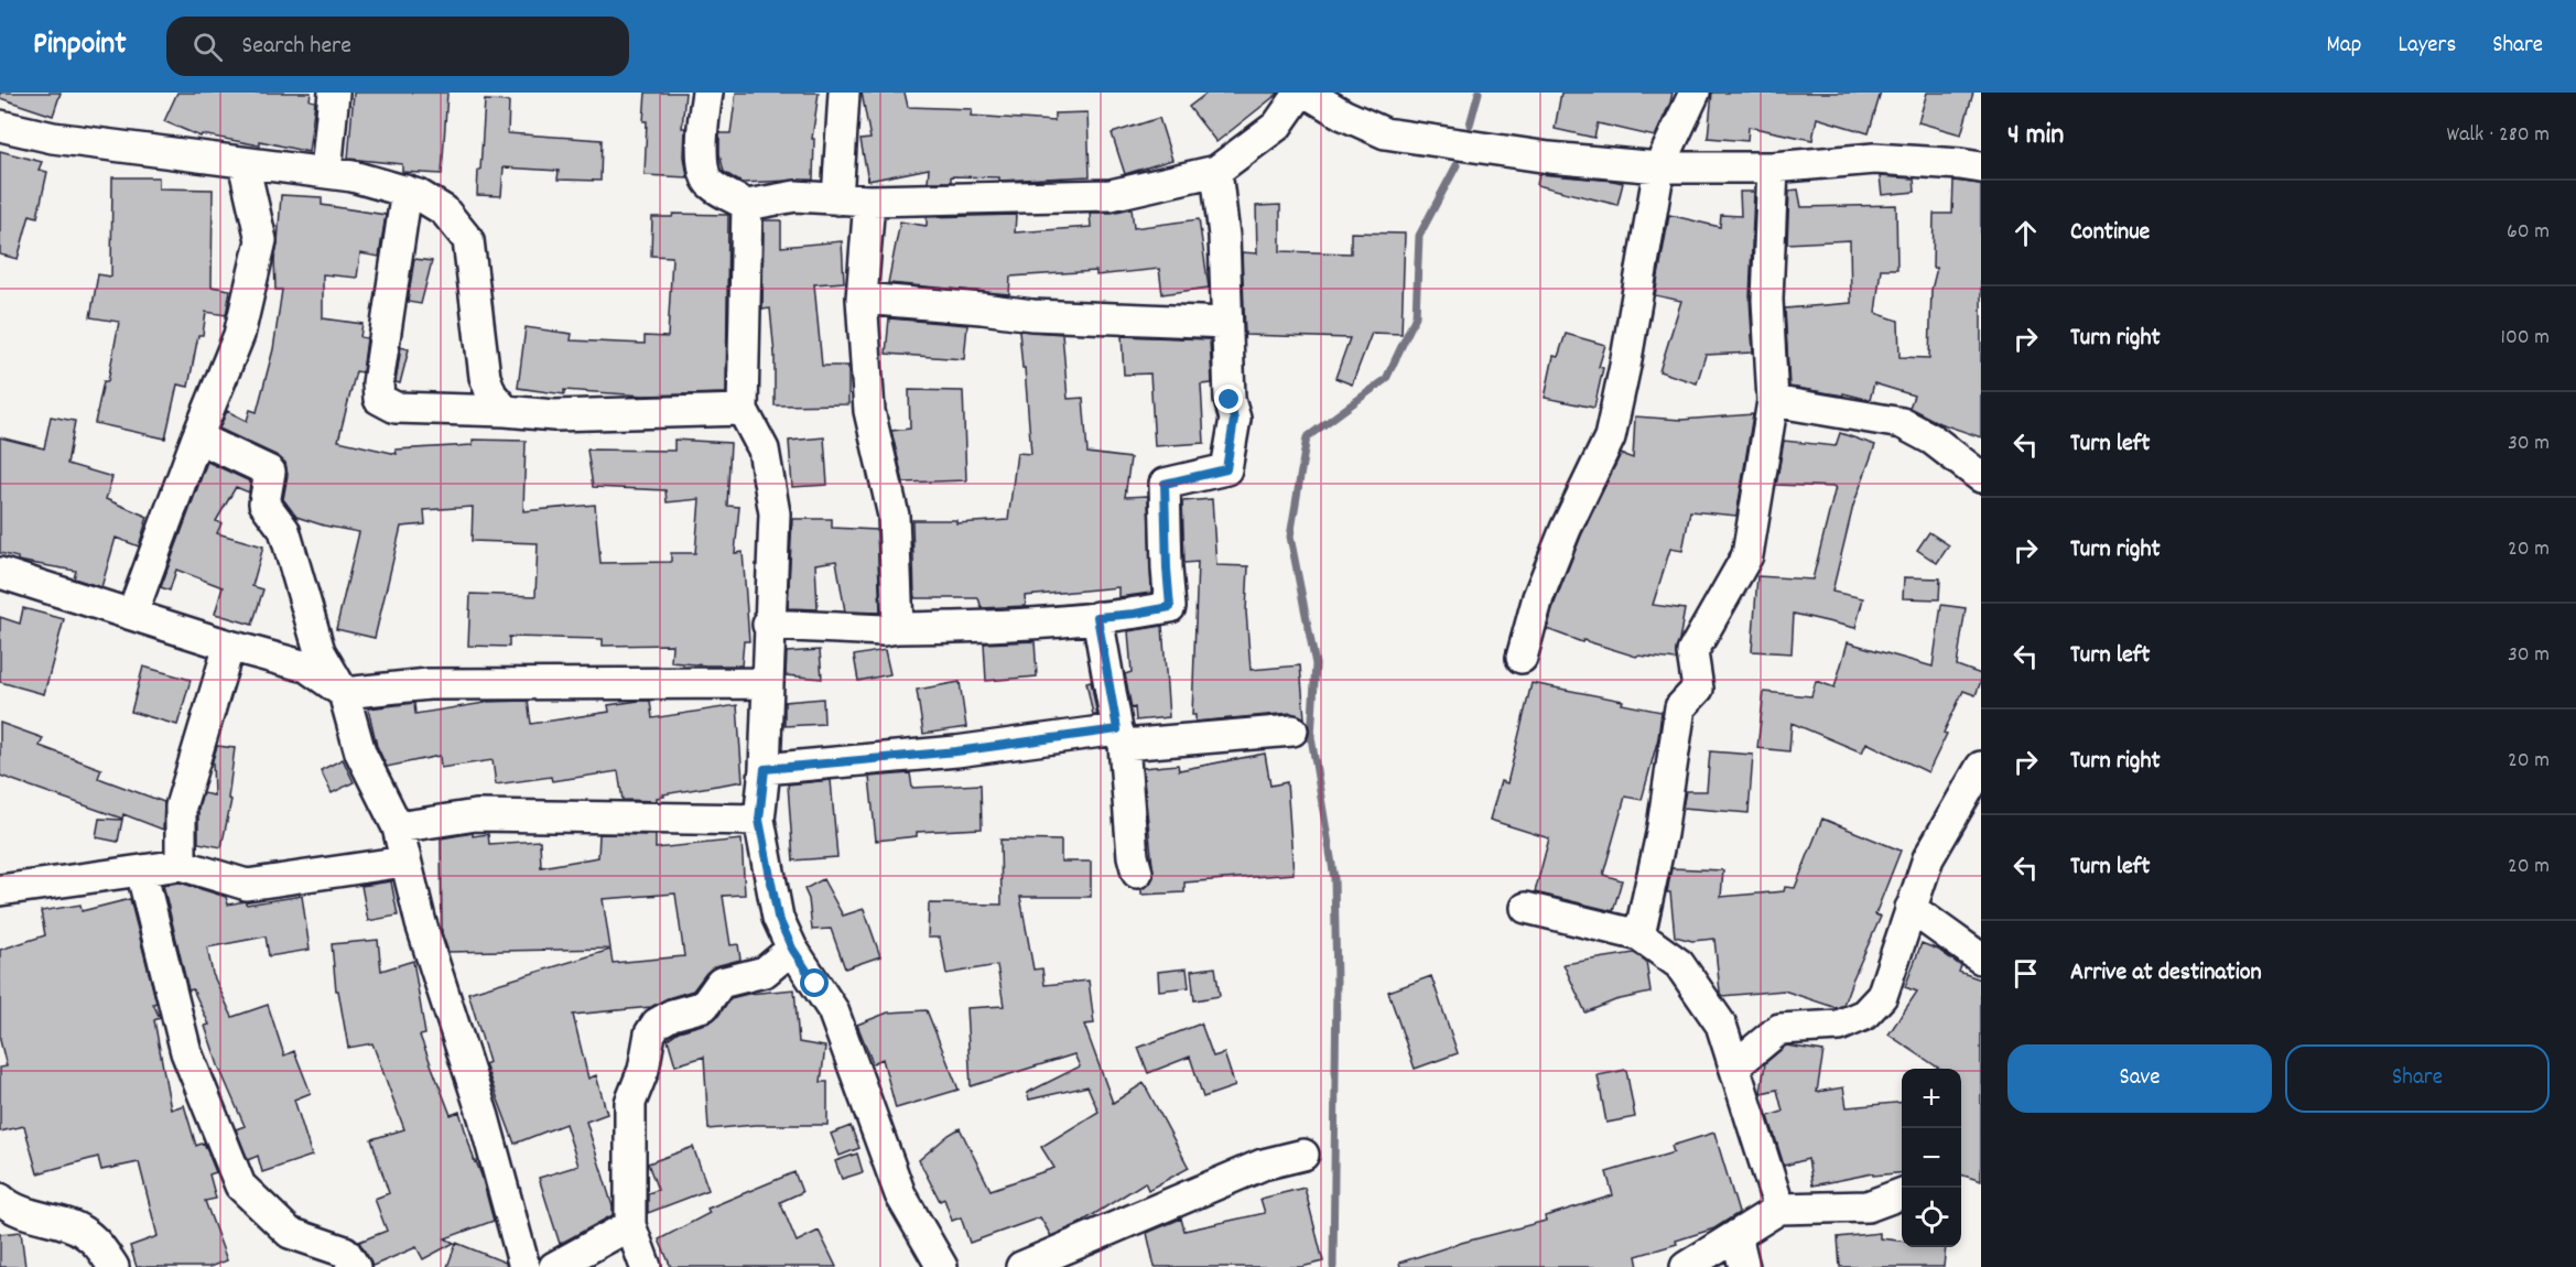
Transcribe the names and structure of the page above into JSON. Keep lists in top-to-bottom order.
{
  "page": {
    "header": "Pinpoint",
    "search": "Search here",
    "nav": ["Map", "Layers", "Share"],
    "heading": ["4 min", "Walk · 280 m"],
    "list": [
      ["Continue", "60 m"],
      ["Turn right", "100 m"],
      ["Turn left", "30 m"],
      ["Turn right", "20 m"],
      ["Turn left", "30 m"],
      ["Turn right", "20 m"],
      ["Turn left", "20 m"],
      "Arrive at destination"
    ],
    "buttons": ["Save", "Share"],
    "map_buttons": ["+", "−"]
  }
}
